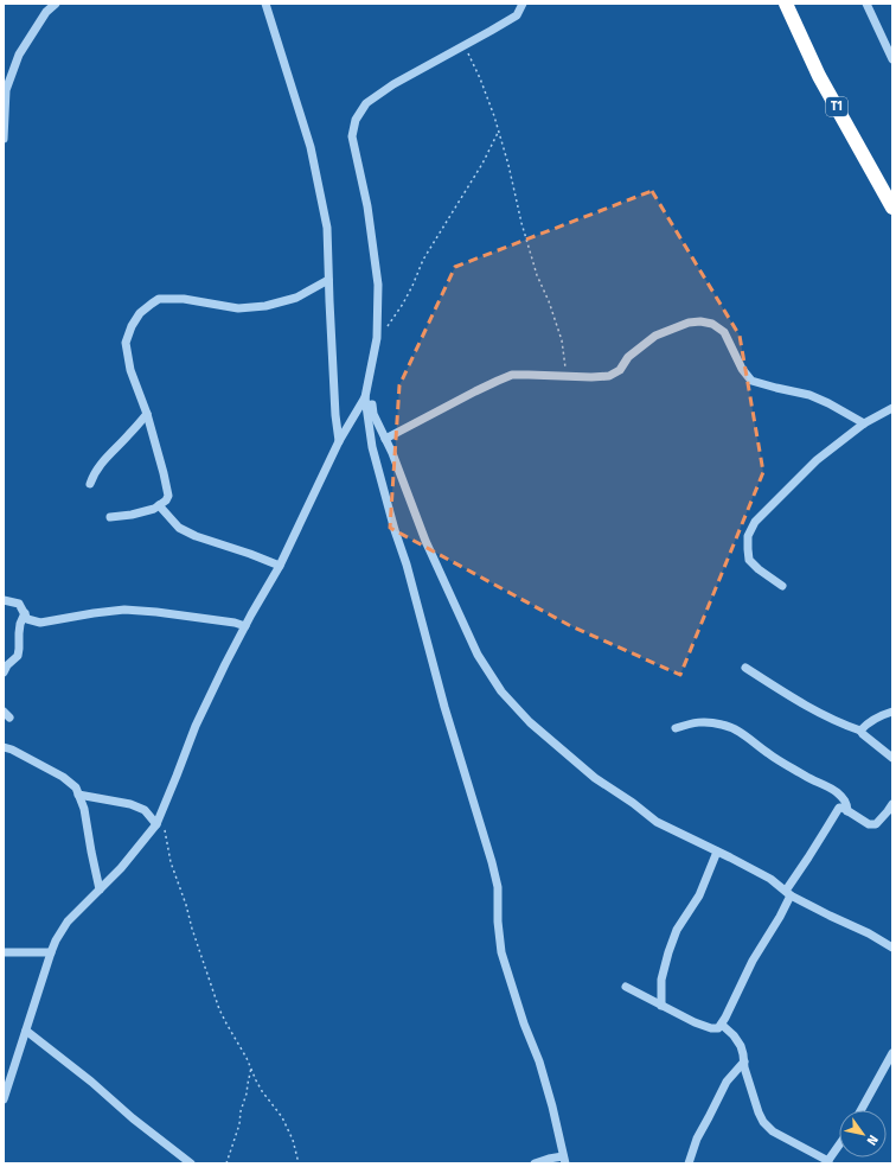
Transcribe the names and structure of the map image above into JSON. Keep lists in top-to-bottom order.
{
  "streets": {
    "highway": ["T1"]
  },
  "north": "bottom right"
}
